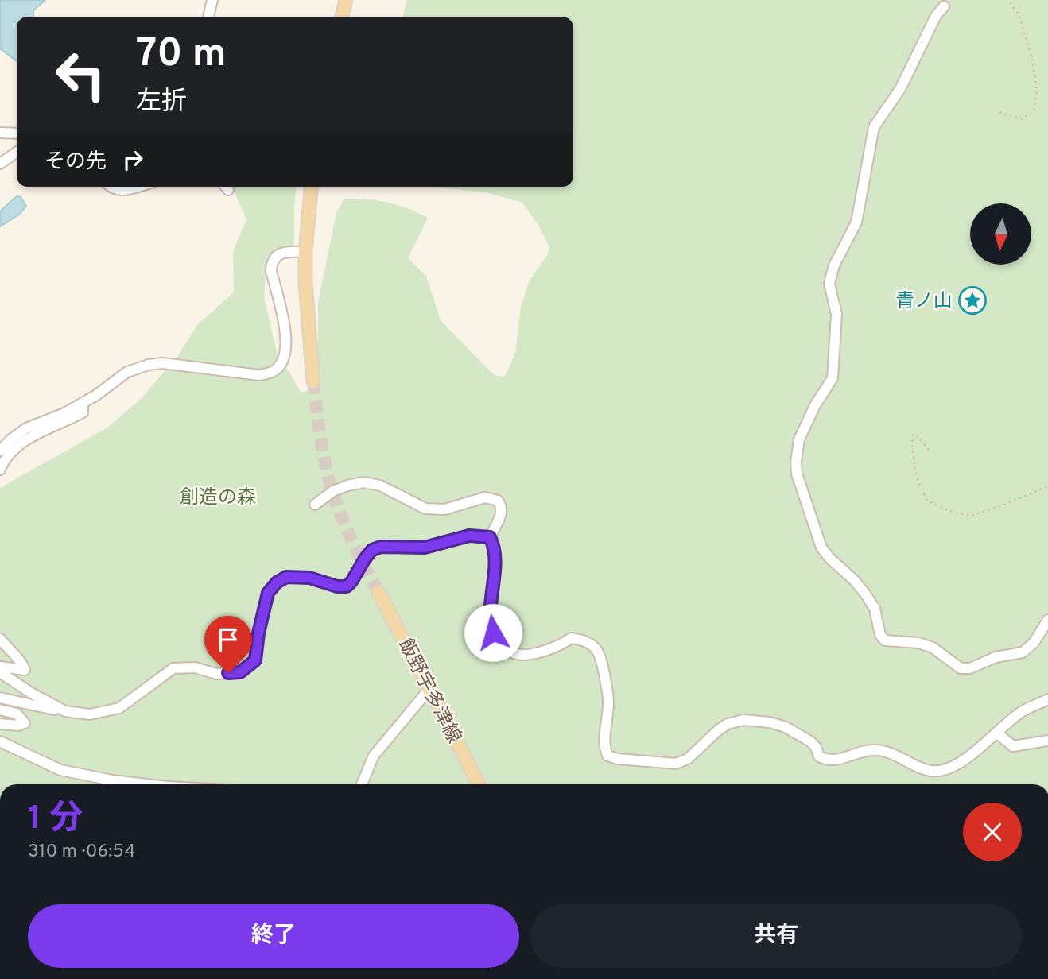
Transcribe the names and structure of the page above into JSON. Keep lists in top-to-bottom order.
{
  "streets": {
    "main road": ["飯野宇多津線"]
  },
  "parks": ["創造の森"],
  "places": {
    "place": ["青ノ山"]
  },
  "north": "bottom",
  "page": {
    "turn": ["70 m", "左折"],
    "then": "その先",
    "heading": ["1 分", "310 m · 06:54"],
    "buttons": ["終了", "共有"]
  }
}
